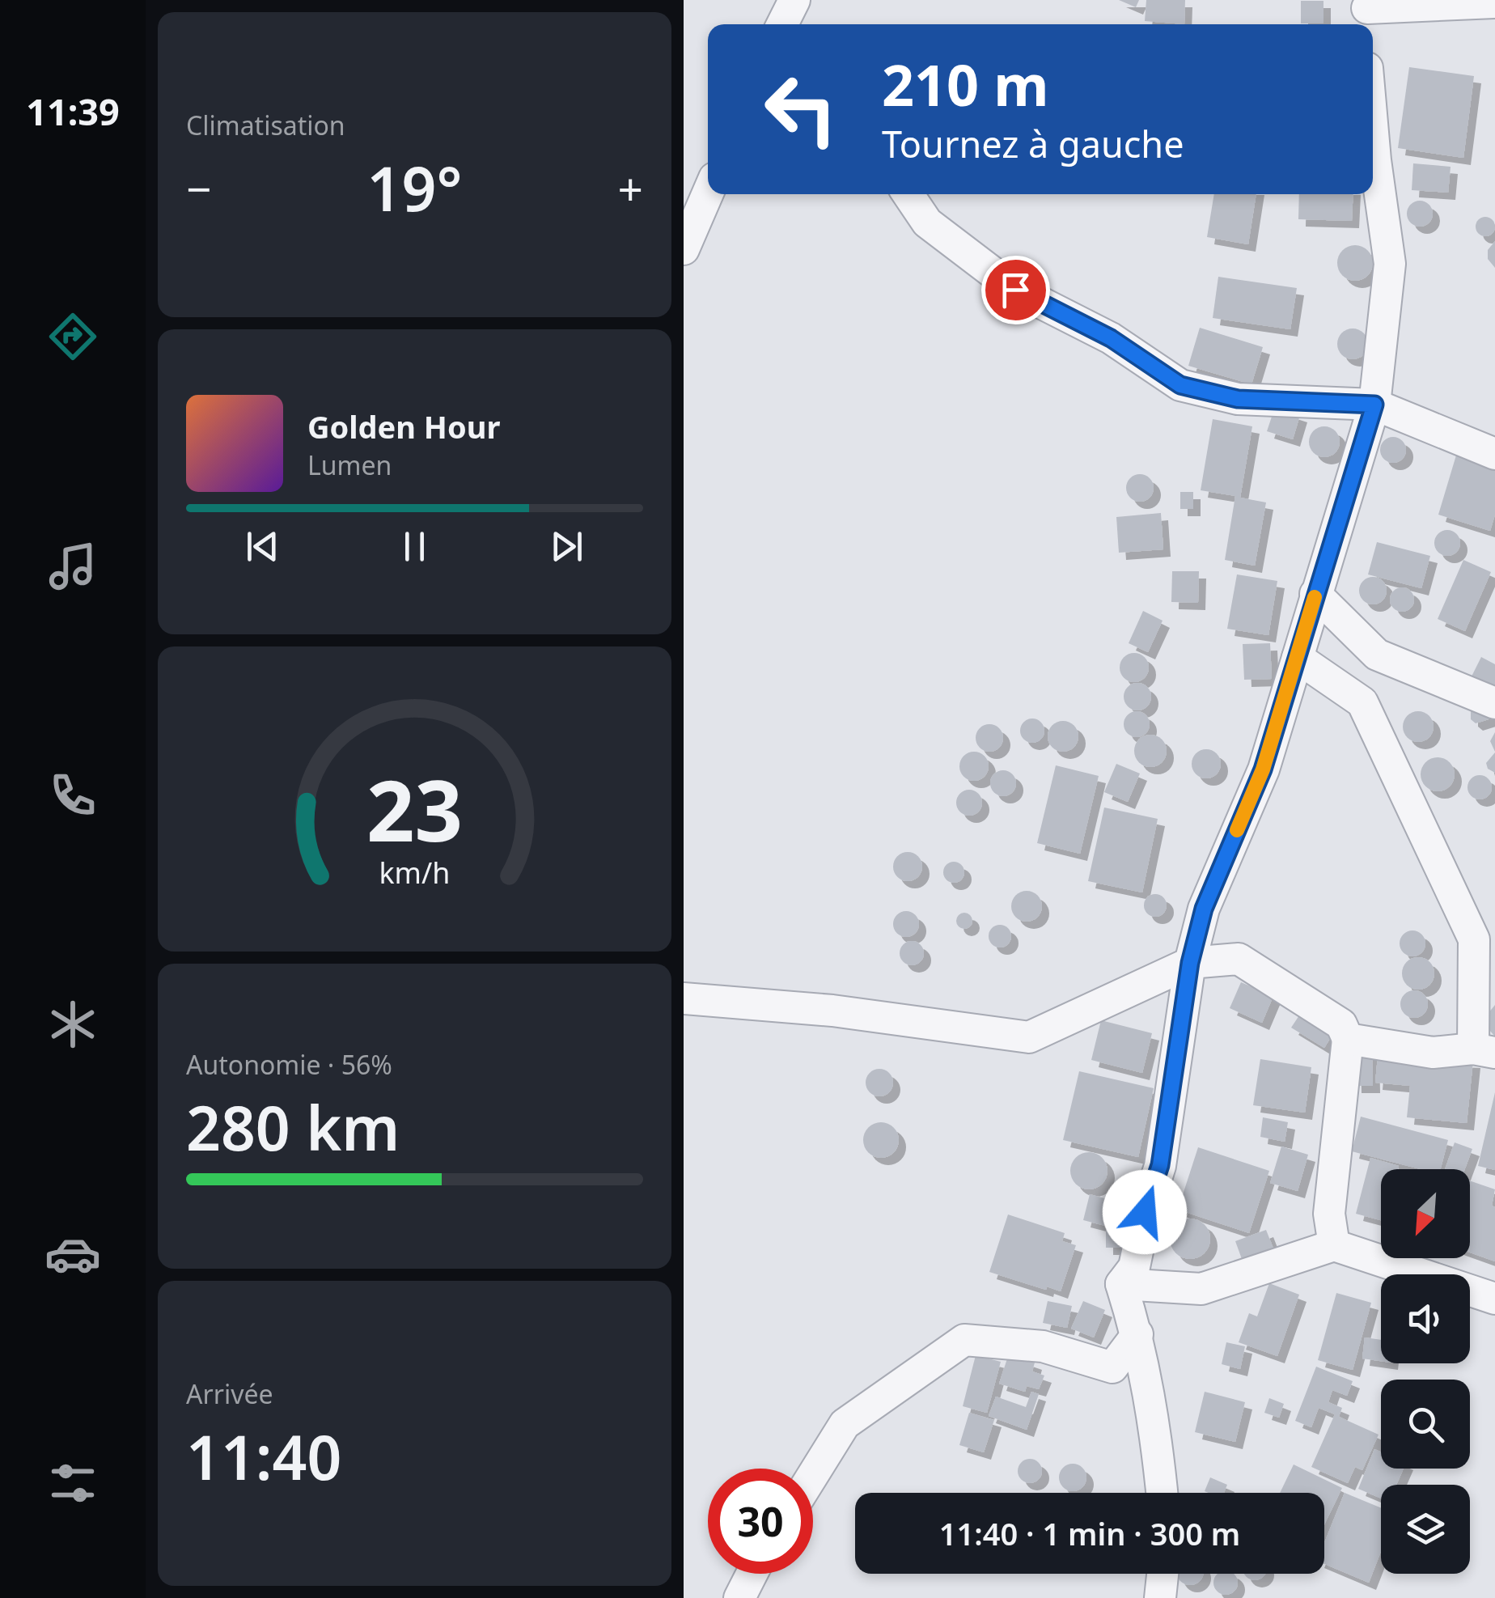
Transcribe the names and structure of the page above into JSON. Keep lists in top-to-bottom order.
{
  "north": "bottom left",
  "page": {
    "tabs": "11:39",
    "tile": [
      "Climatisation",
      ["Autonomie · 56%", "280 km"],
      ["Arrivée", "11:40"]
    ],
    "turn": ["210 m", "Tournez à gauche"],
    "heat": ["−", "19°", "+"],
    "song": ["Golden Hour", "Lumen"],
    "limit": "30",
    "trip": "11:40 · 1 min · 300 m",
    "gauge": ["23", "km/h"]
  }
}
